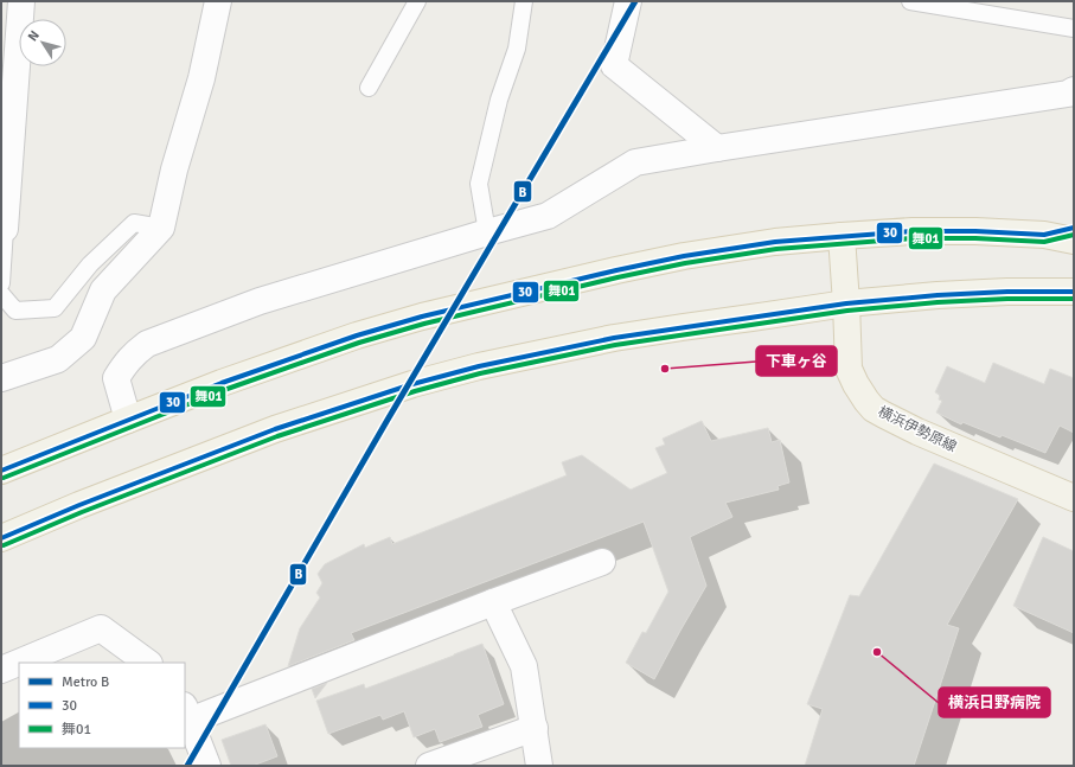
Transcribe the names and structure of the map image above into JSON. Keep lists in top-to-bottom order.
{
  "streets": {
    "main road": ["横浜伊勢原線"]
  },
  "places": ["下車ヶ谷", "横浜日野病院"],
  "lines": ["metro line B", "transit line 30", "transit line 舞01"],
  "legend": ["Metro B", "30", "舞01"],
  "north": "top left"
}
